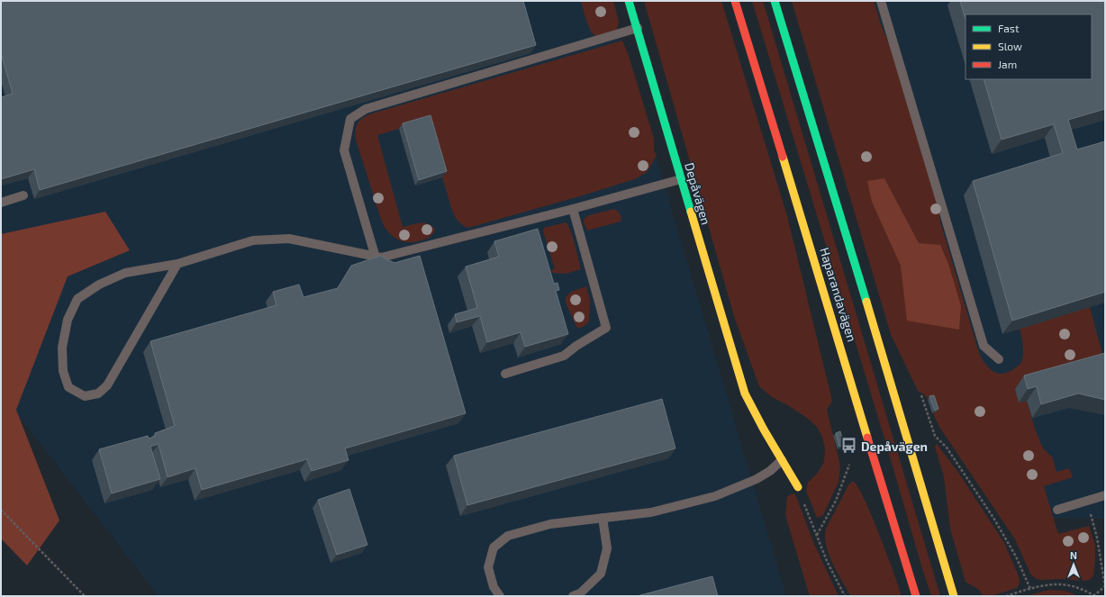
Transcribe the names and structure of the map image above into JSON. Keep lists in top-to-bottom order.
{
  "streets": {
    "main road": ["Depåvägen", "Haparandavägen"]
  },
  "places": {
    "bus stop": ["Depåvägen"]
  },
  "legend": ["Fast", "Slow", "Jam"],
  "north": "top"
}
